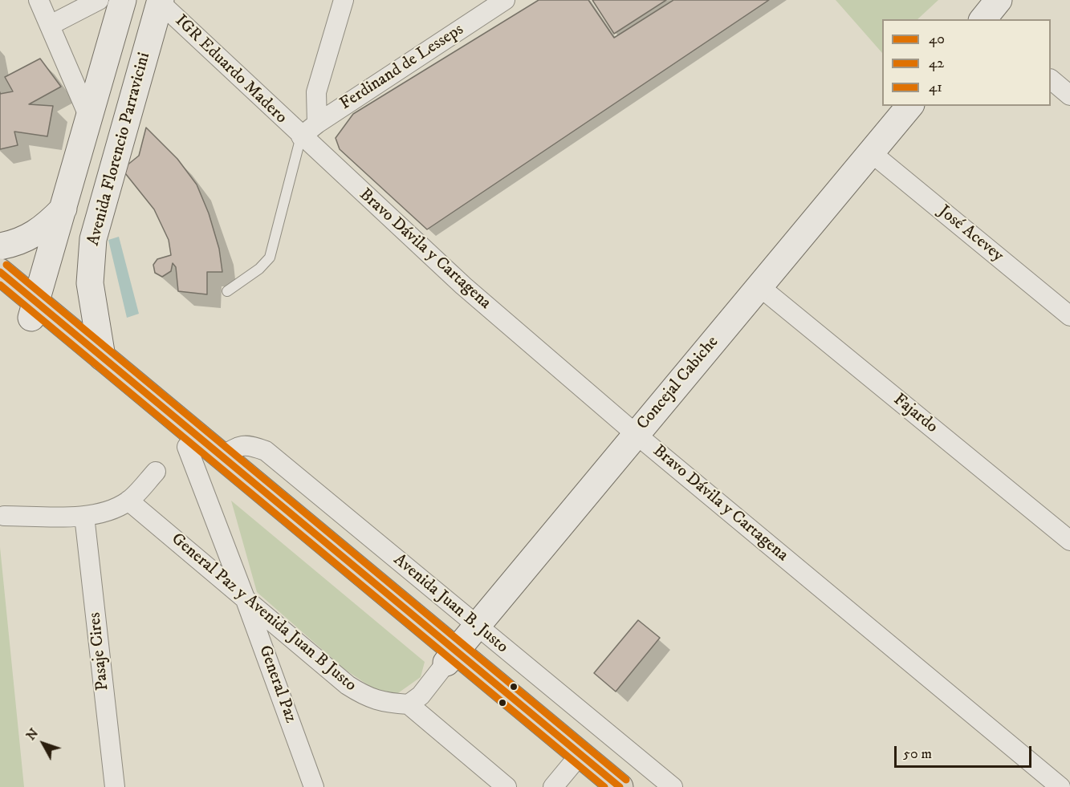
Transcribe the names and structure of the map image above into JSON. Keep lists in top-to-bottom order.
{
  "streets": {
    "main road": ["Avenida Florencio Parravicini", "Concejal Cabiche", "Avenida Juan B. Justo"],
    "street": [
      "Ferdinand de Lesseps",
      "IGR Eduardo Madero",
      "José Acevey",
      "Bravo Dávila y Cartagena",
      "Fajardo",
      "General Paz y Avenida Juan B Justo",
      "Pasaje Cires",
      "General Paz"
    ]
  },
  "crossings": [
    ["Ferdinand de Lesseps", "IGR Eduardo Madero"],
    ["Ferdinand de Lesseps", "Bravo Dávila y Cartagena"],
    ["IGR Eduardo Madero", "Avenida Florencio Parravicini"],
    ["IGR Eduardo Madero", "Bravo Dávila y Cartagena"],
    ["Avenida Florencio Parravicini", "Avenida Juan B. Justo"],
    ["José Acevey", "Concejal Cabiche"],
    ["Bravo Dávila y Cartagena", "Concejal Cabiche"],
    ["Concejal Cabiche", "Fajardo"],
    ["Concejal Cabiche", "Avenida Juan B. Justo"],
    ["Avenida Juan B. Justo", "General Paz"],
    ["General Paz y Avenida Juan B Justo", "General Paz"]
  ],
  "lines": ["transit line 41", "transit line 40", "transit line 42"],
  "legend": ["40", "42", "41"],
  "scale_bar": "50 m",
  "north": "top left"
}
